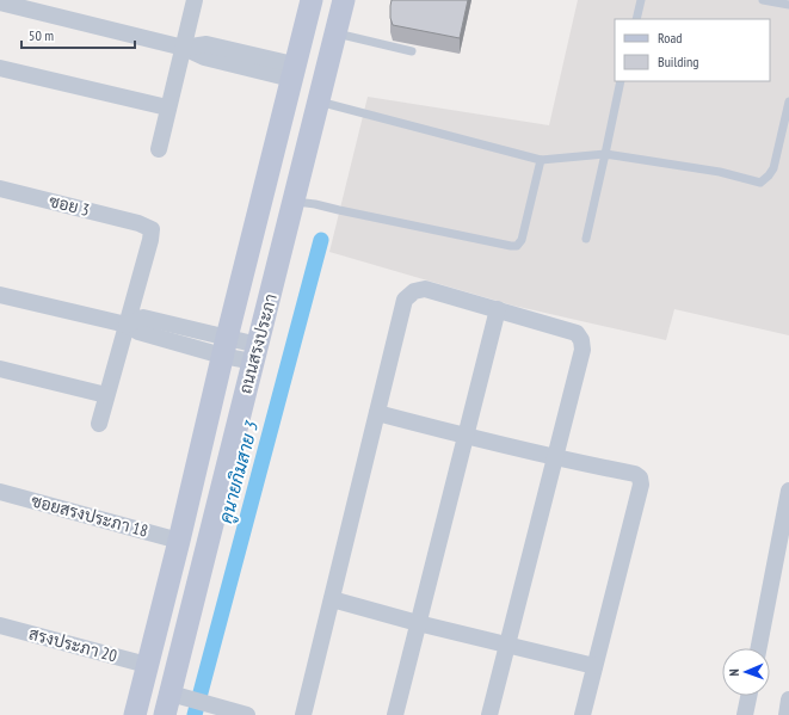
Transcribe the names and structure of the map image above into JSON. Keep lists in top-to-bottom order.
{
  "streets": {
    "main road": ["ถนนสรงประภา"],
    "street": ["ซอย 3", "ซอยสรงประภา 18", "สรงประภา 20"]
  },
  "crossings": [
    ["ถนนสรงประภา", "ซอยสรงประภา 18"],
    ["ถนนสรงประภา", "สรงประภา 20"]
  ],
  "water": ["คูนายกิมสาย 3"],
  "legend": ["Road", "Building"],
  "scale_bar": "50 m",
  "north": "left"
}
